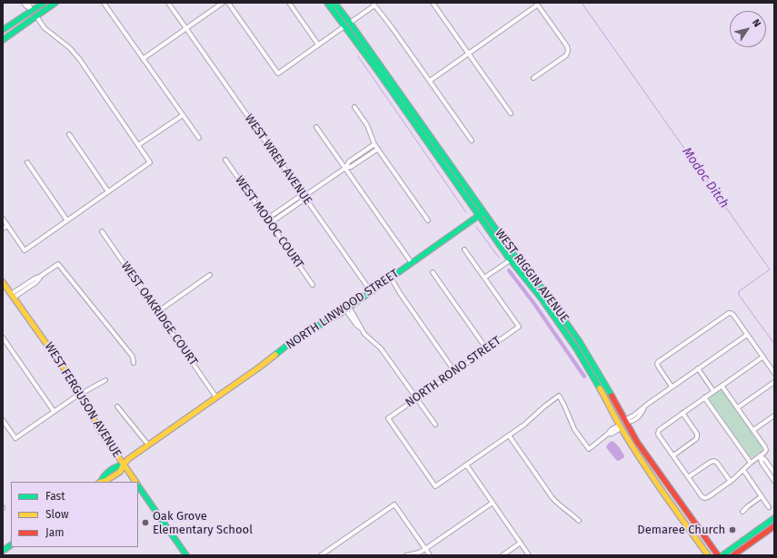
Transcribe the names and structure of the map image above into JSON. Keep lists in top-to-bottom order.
{
  "streets": {
    "main road": ["WEST RIGGIN AVENUE", "NORTH LINWOOD STREET", "WEST FERGUSON AVENUE"],
    "street": [
      "WEST WREN AVENUE",
      "WEST MODOC COURT",
      "WEST OAKRIDGE COURT",
      "NORTH RONO STREET"
    ]
  },
  "crossings": [
    ["WEST WREN AVENUE", "NORTH LINWOOD STREET"],
    ["WEST RIGGIN AVENUE", "NORTH LINWOOD STREET"],
    ["NORTH LINWOOD STREET", "WEST OAKRIDGE COURT"],
    ["NORTH LINWOOD STREET", "WEST FERGUSON AVENUE"]
  ],
  "water": ["Modoc Ditch"],
  "places": ["Oak Grove Elementary School", "Demaree Church"],
  "legend": ["Fast", "Slow", "Jam"],
  "north": "top right"
}
